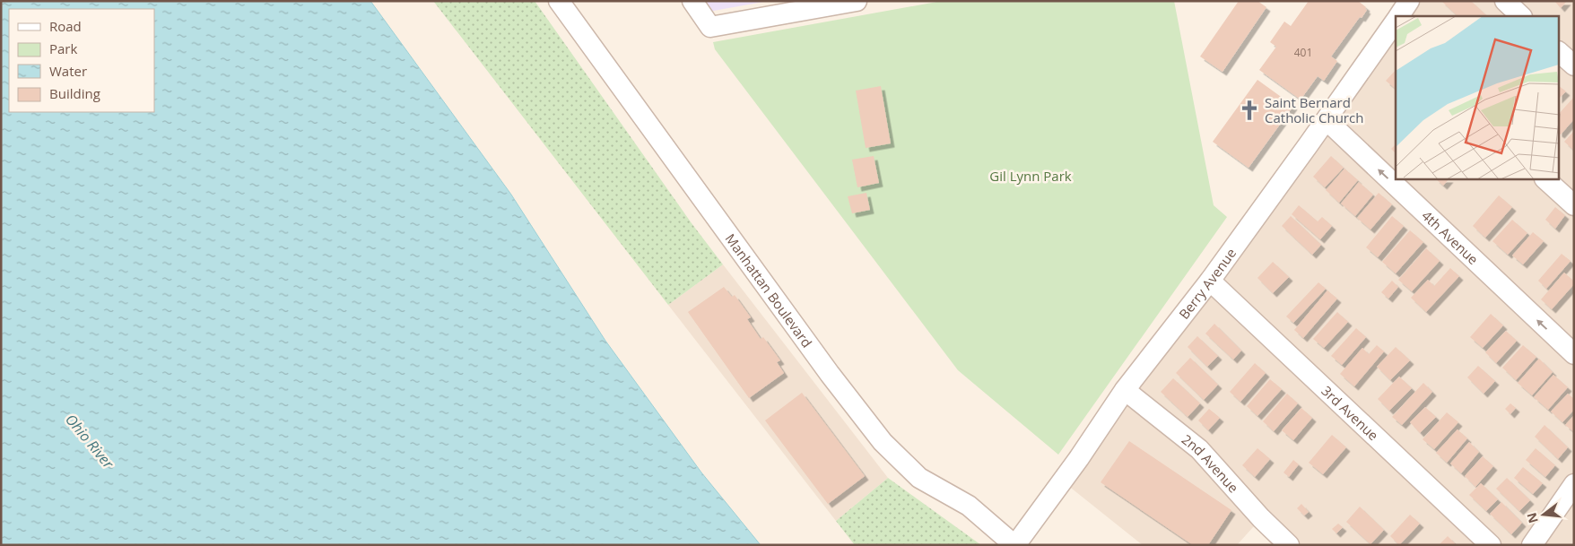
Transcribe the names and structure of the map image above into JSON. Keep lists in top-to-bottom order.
{
  "streets": {
    "street": [
      "4th Avenue",
      "Berry Avenue",
      "Manhattan Boulevard",
      "3rd Avenue",
      "2nd Avenue"
    ]
  },
  "crossings": [
    ["4th Avenue", "Berry Avenue"],
    ["Berry Avenue", "Manhattan Boulevard"],
    ["Berry Avenue", "3rd Avenue"],
    ["Berry Avenue", "2nd Avenue"]
  ],
  "one_way": ["4th Avenue"],
  "water": ["Ohio River"],
  "parks": ["Gil Lynn Park"],
  "places": {
    "church": ["Saint Bernard Catholic Church"]
  },
  "house_numbers": ["401"],
  "legend": [
    "Road",
    "Park",
    "Water",
    "Building"
  ],
  "north": "left"
}
